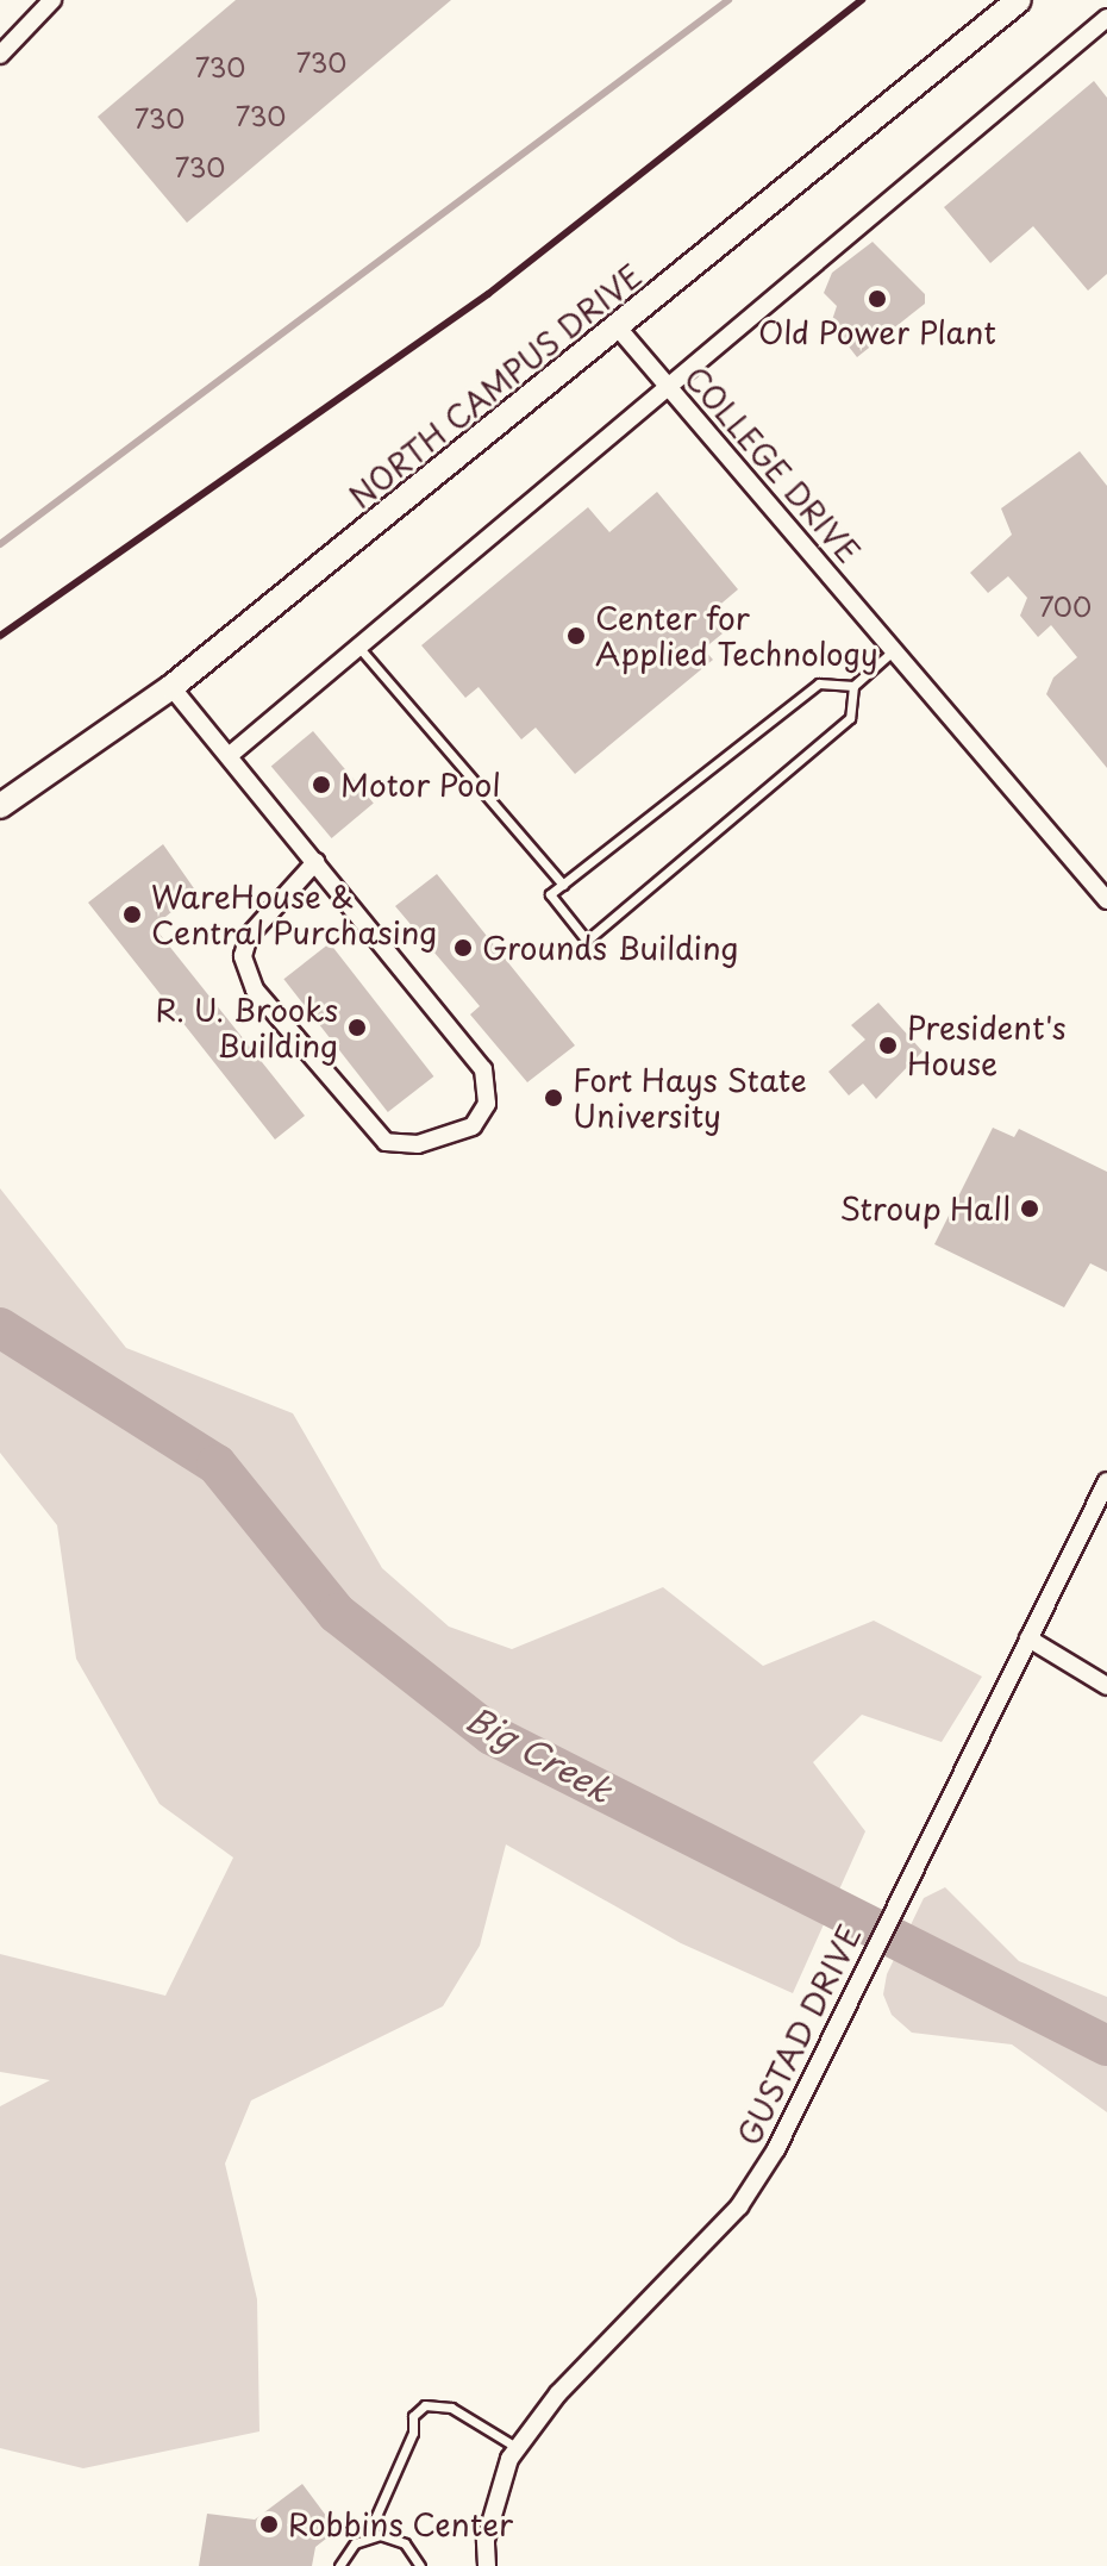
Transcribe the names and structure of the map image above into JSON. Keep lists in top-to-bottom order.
{
  "streets": {
    "main road": ["NORTH CAMPUS DRIVE"],
    "street": ["COLLEGE DRIVE", "GUSTAD DRIVE"]
  },
  "crossings": [
    ["NORTH CAMPUS DRIVE", "COLLEGE DRIVE"]
  ],
  "water": ["Big Creek"],
  "places": [
    "Old Power Plant",
    "Center for Applied Technology",
    "Motor Pool",
    "WareHouse & Central Purchasing",
    "Grounds Building",
    "R. U. Brooks Building",
    "President's House",
    "Fort Hays State University",
    "Stroup Hall",
    "Robbins Center"
  ],
  "house_numbers": [
    "730",
    "730",
    "730",
    "730",
    "730",
    "700"
  ]
}
